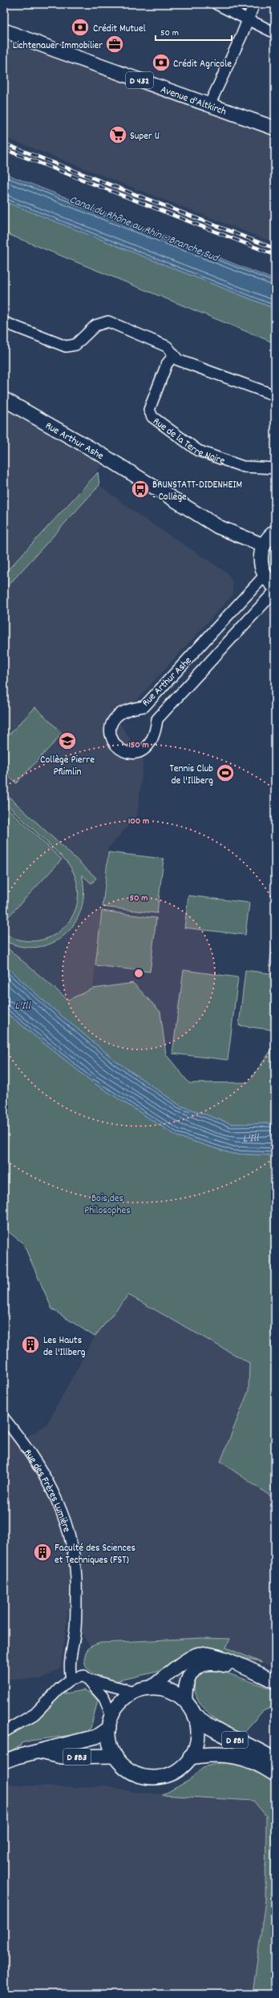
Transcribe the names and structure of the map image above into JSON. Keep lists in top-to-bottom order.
{
  "streets": {
    "highway": ["D 8B1"],
    "main road": [
      "D 432",
      "Avenue d'Altkirch",
      "Rue Arthur Ashe",
      "D 8B3"
    ],
    "street": ["Rue de la Terre Noire", "Rue des Frères Lumière"]
  },
  "crossings": [
    ["D 8B1", "D 8B3"]
  ],
  "water": ["Canal du Rhône au Rhin - Branche Sud", "L'Ill"],
  "parks": ["Bois des Philosophes"],
  "places": {
    "bank": ["Crédit Mutuel", "Crédit Agricole"],
    "office": ["Lichtenauer Immobilier"],
    "supermarket": ["Super U"],
    "bus stop": ["BRUNSTATT-DIDENHEIM - Collège"],
    "school or university": ["Collège Pierre Pflimlin"],
    "sports": ["Tennis Club de l'Illberg"],
    "building": ["Les Hauts de l'Illberg", "Faculté des Sciences et Techniques (FST)"]
  },
  "scale_bar": "50 m",
  "rings": ["150 m", "100 m", "50 m"]
}
